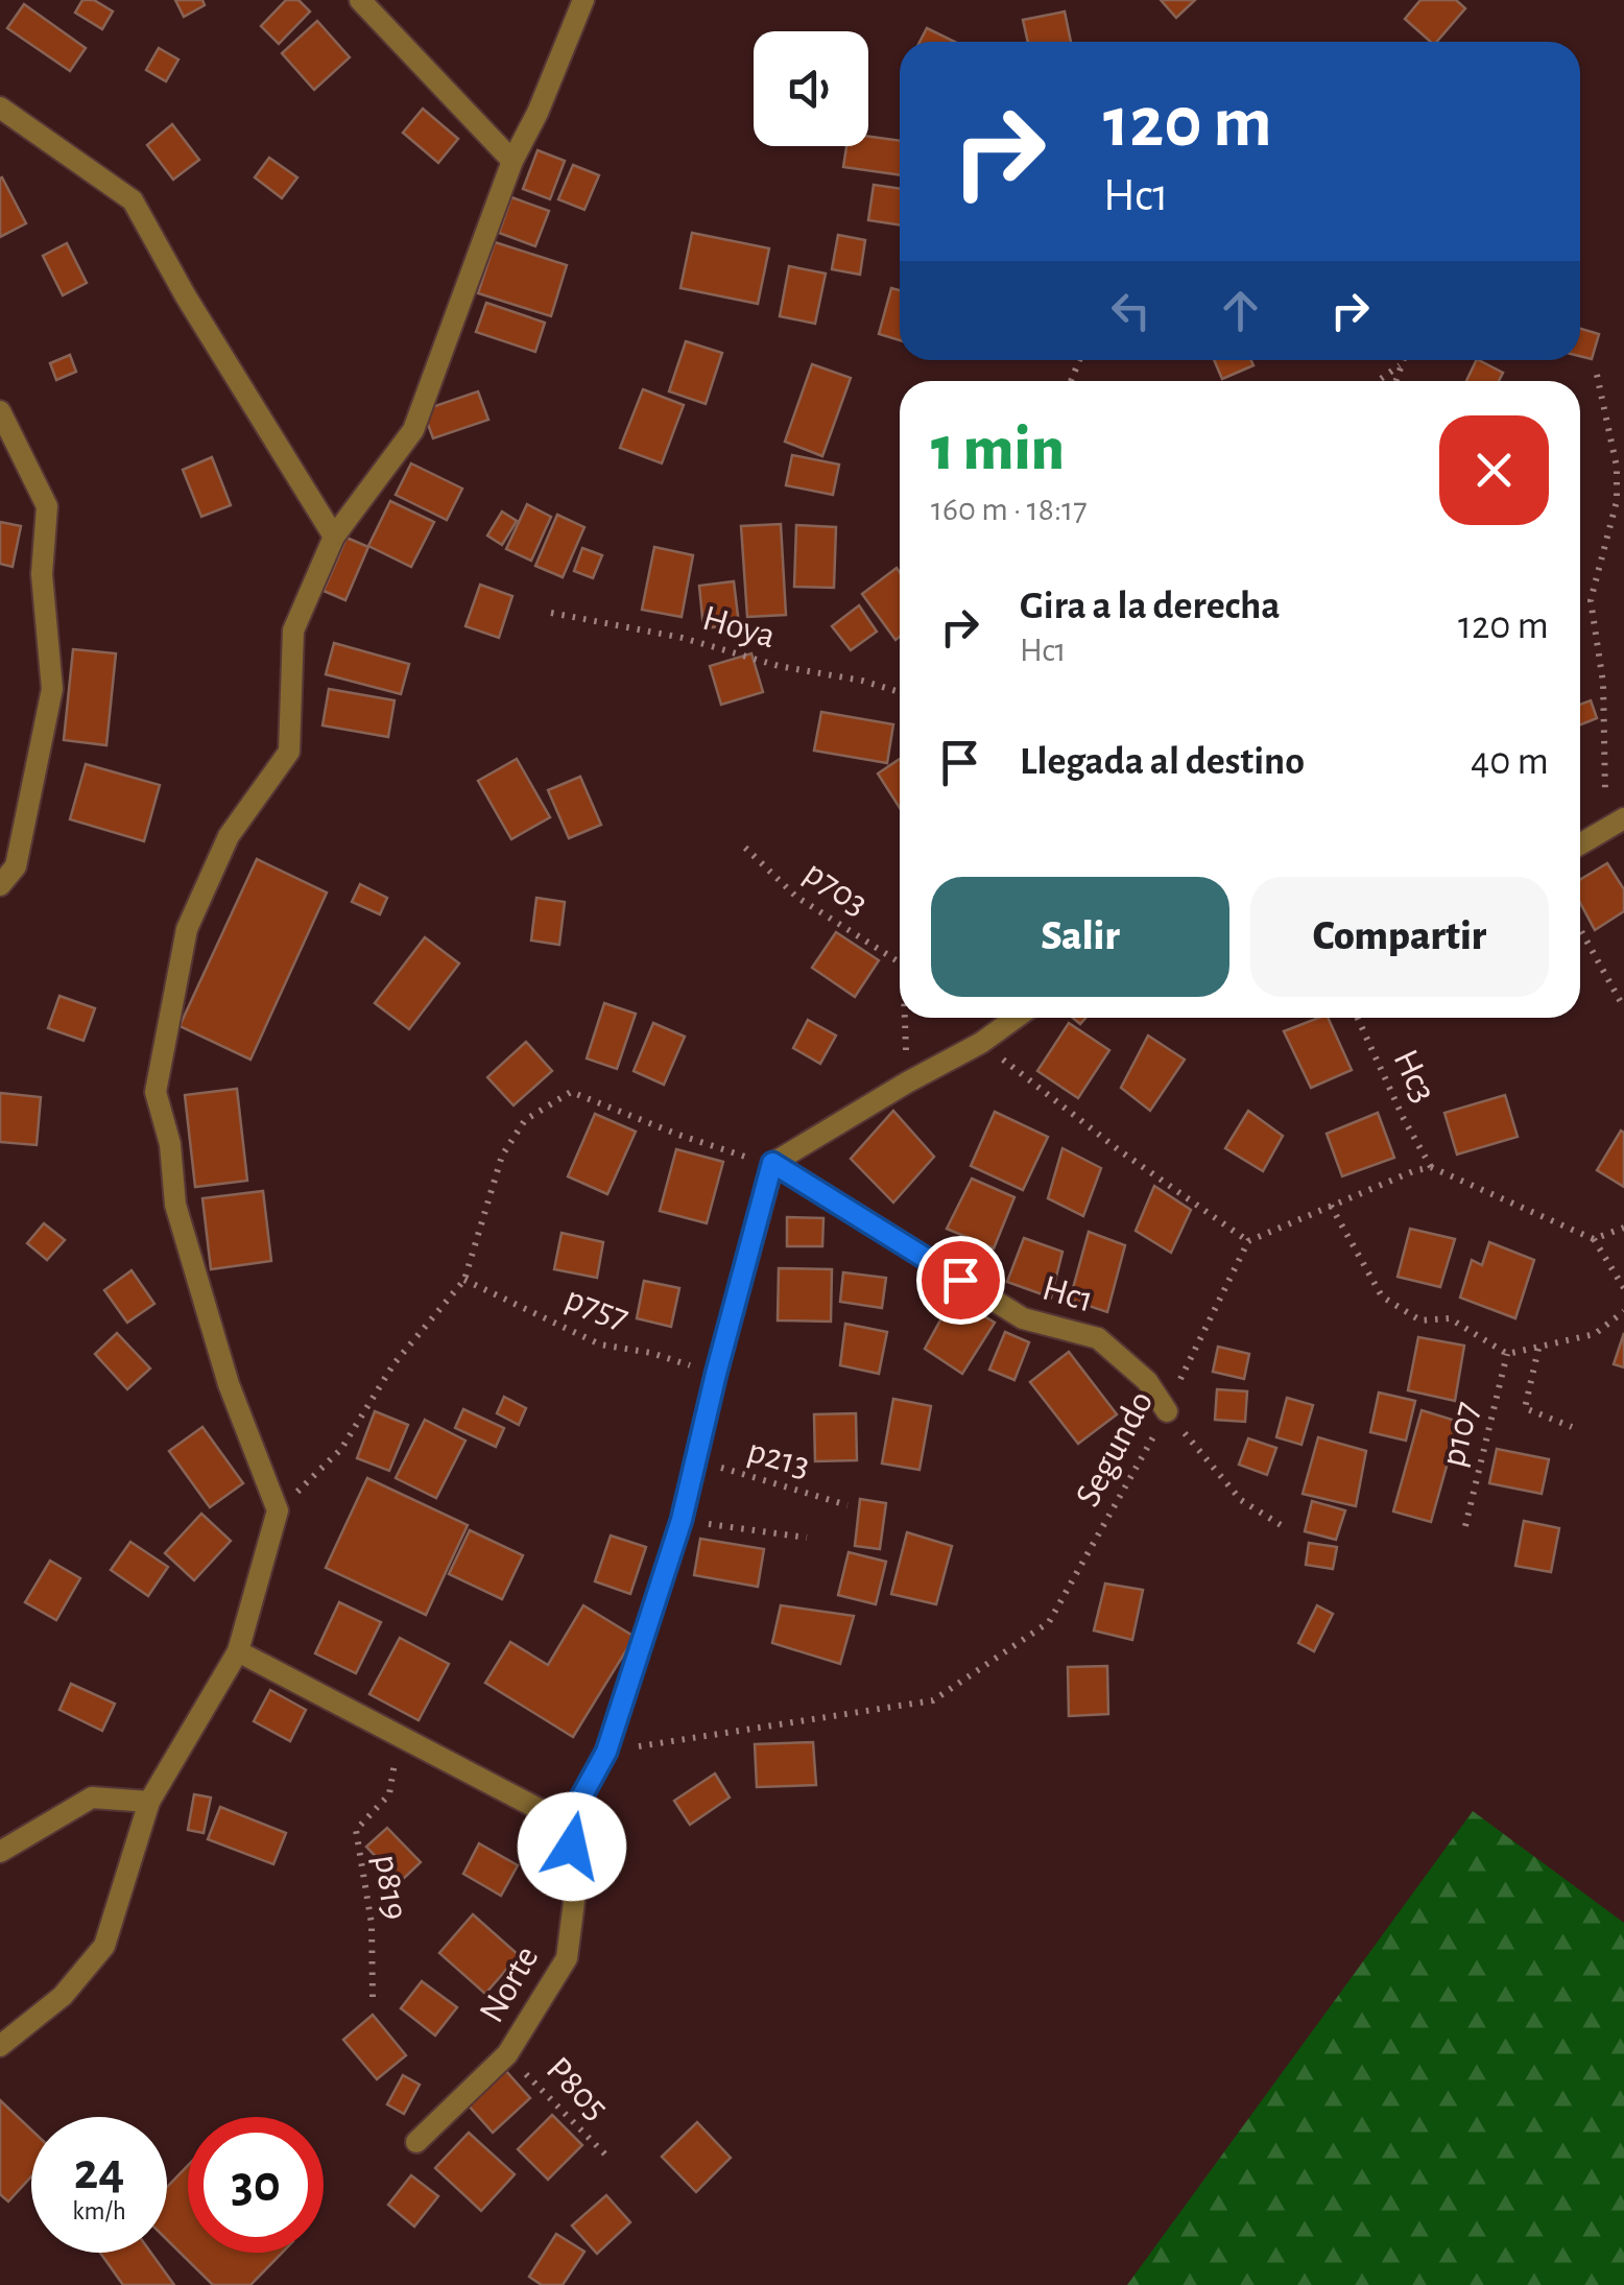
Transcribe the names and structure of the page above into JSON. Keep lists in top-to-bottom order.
{
  "streets": {
    "street": ["Hc1", "Norte"],
    "path": [
      "Hoya",
      "p703",
      "Hc3",
      "p757",
      "p107",
      "Segundo",
      "p213",
      "p819",
      "P805"
    ]
  },
  "crossings": [
    ["Hc1", "Segundo"],
    ["Norte", "P805"]
  ],
  "page": {
    "turn": ["120 m", "Hc1"],
    "heading": ["1 min", "160 m · 18:17"],
    "list": [
      {
        "name": "Gira a la derecha",
        "note": "Hc1",
        "value": "120 m"
      },
      {
        "name": "Llegada al destino",
        "value": "40 m"
      }
    ],
    "buttons": ["Salir", "Compartir"],
    "speed": "24 km/h",
    "limit": "30"
  }
}
